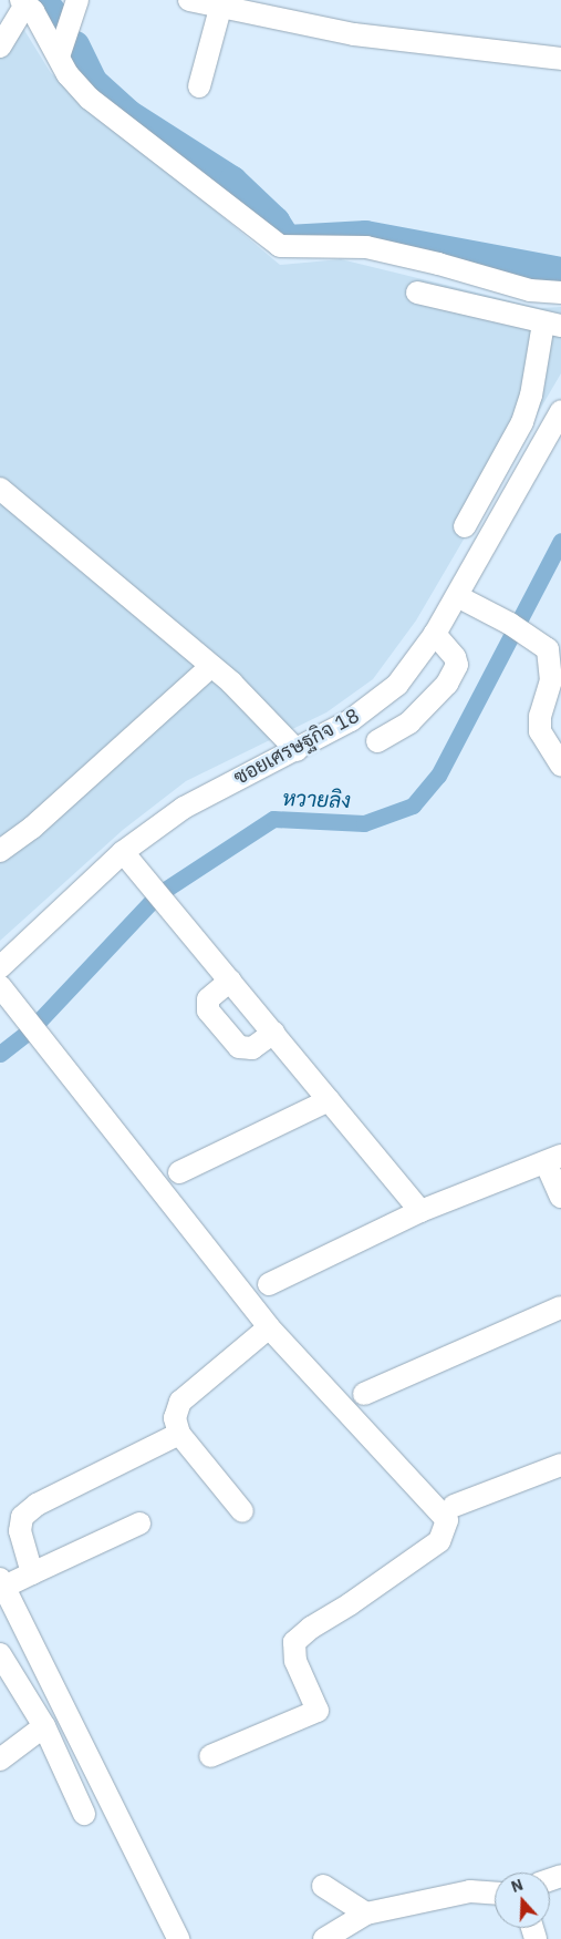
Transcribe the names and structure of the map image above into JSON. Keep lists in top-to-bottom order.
{
  "streets": {
    "street": ["ซอยเศรษฐกิจ 18"]
  },
  "water": ["หวายลิง"],
  "north": "top"
}
